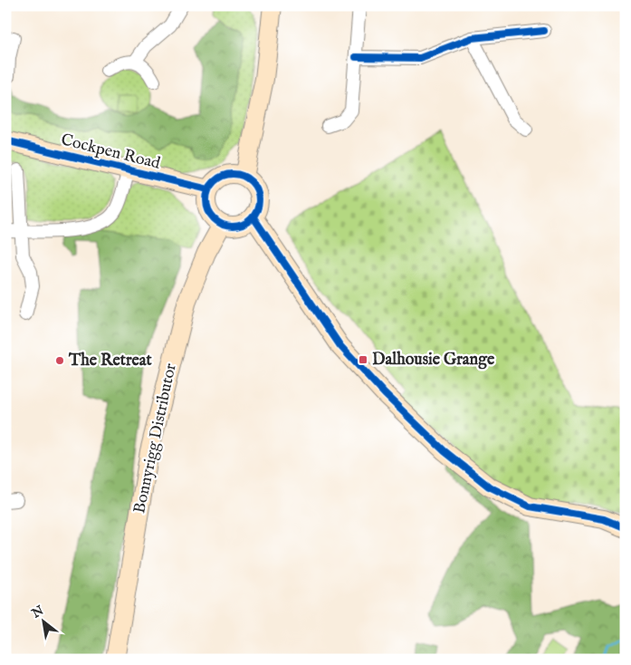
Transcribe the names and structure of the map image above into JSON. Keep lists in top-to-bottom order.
{
  "streets": {
    "main road": ["Cockpen Road", "Bonnyrigg Distributor"]
  },
  "crossings": [
    ["Cockpen Road", "Bonnyrigg Distributor"]
  ],
  "places": {
    "transit": ["Dalhousie Grange"],
    "other": ["The Retreat"]
  },
  "north": "top left"
}
